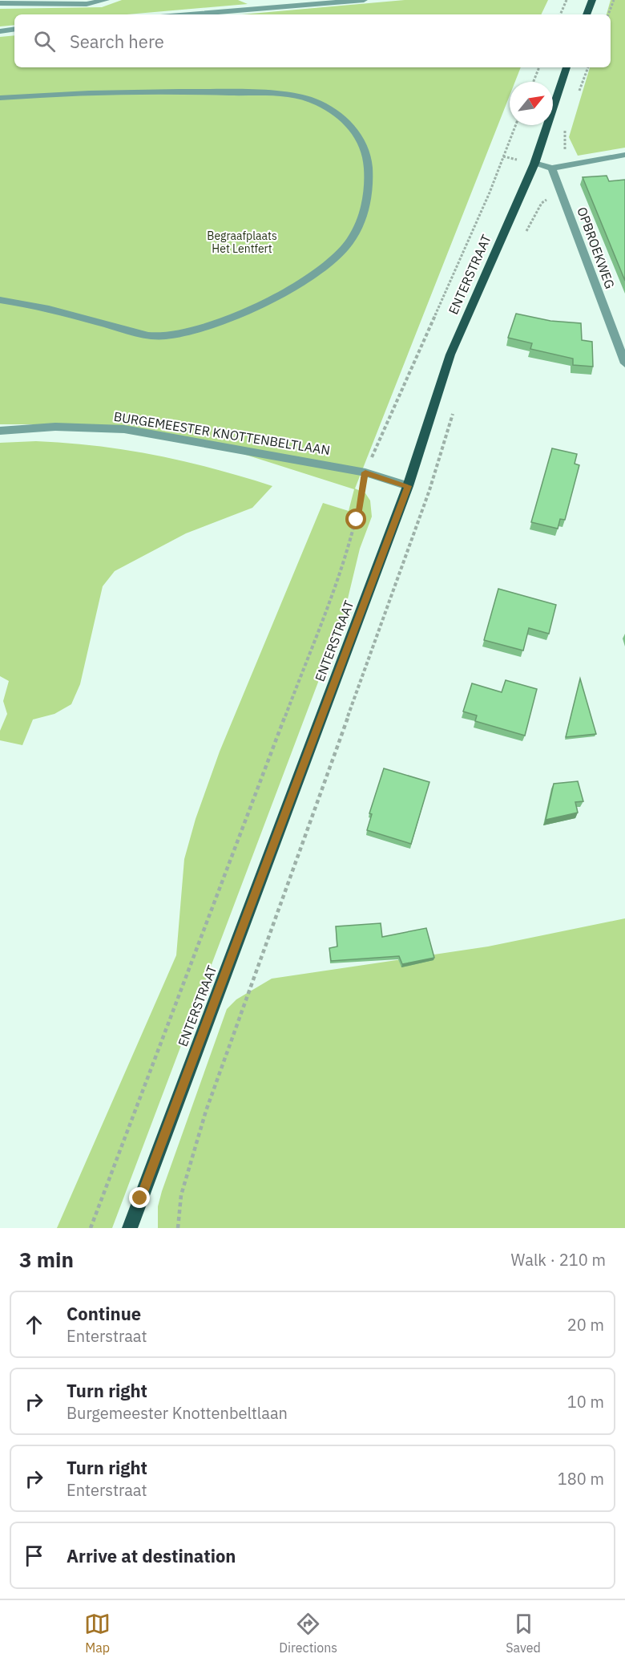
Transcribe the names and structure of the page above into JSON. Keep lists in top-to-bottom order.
{
  "streets": {
    "main road": ["ENTERSTRAAT"],
    "street": ["OPBROEKWEG", "BURGEMEESTER KNOTTENBELTLAAN"]
  },
  "crossings": [
    ["ENTERSTRAAT", "BURGEMEESTER KNOTTENBELTLAAN"]
  ],
  "parks": ["Begraafplaats Het Lentfert"],
  "north": "top right",
  "page": {
    "search": "Search here",
    "heading": ["3 min", "Walk · 210 m"],
    "list": [
      ["Continue", "Enterstraat", "20 m"],
      ["Turn right", "Burgemeester Knottenbeltlaan", "10 m"],
      ["Turn right", "Enterstraat", "180 m"],
      "Arrive at destination"
    ],
    "nav": ["Map", "Directions", "Saved"]
  }
}
